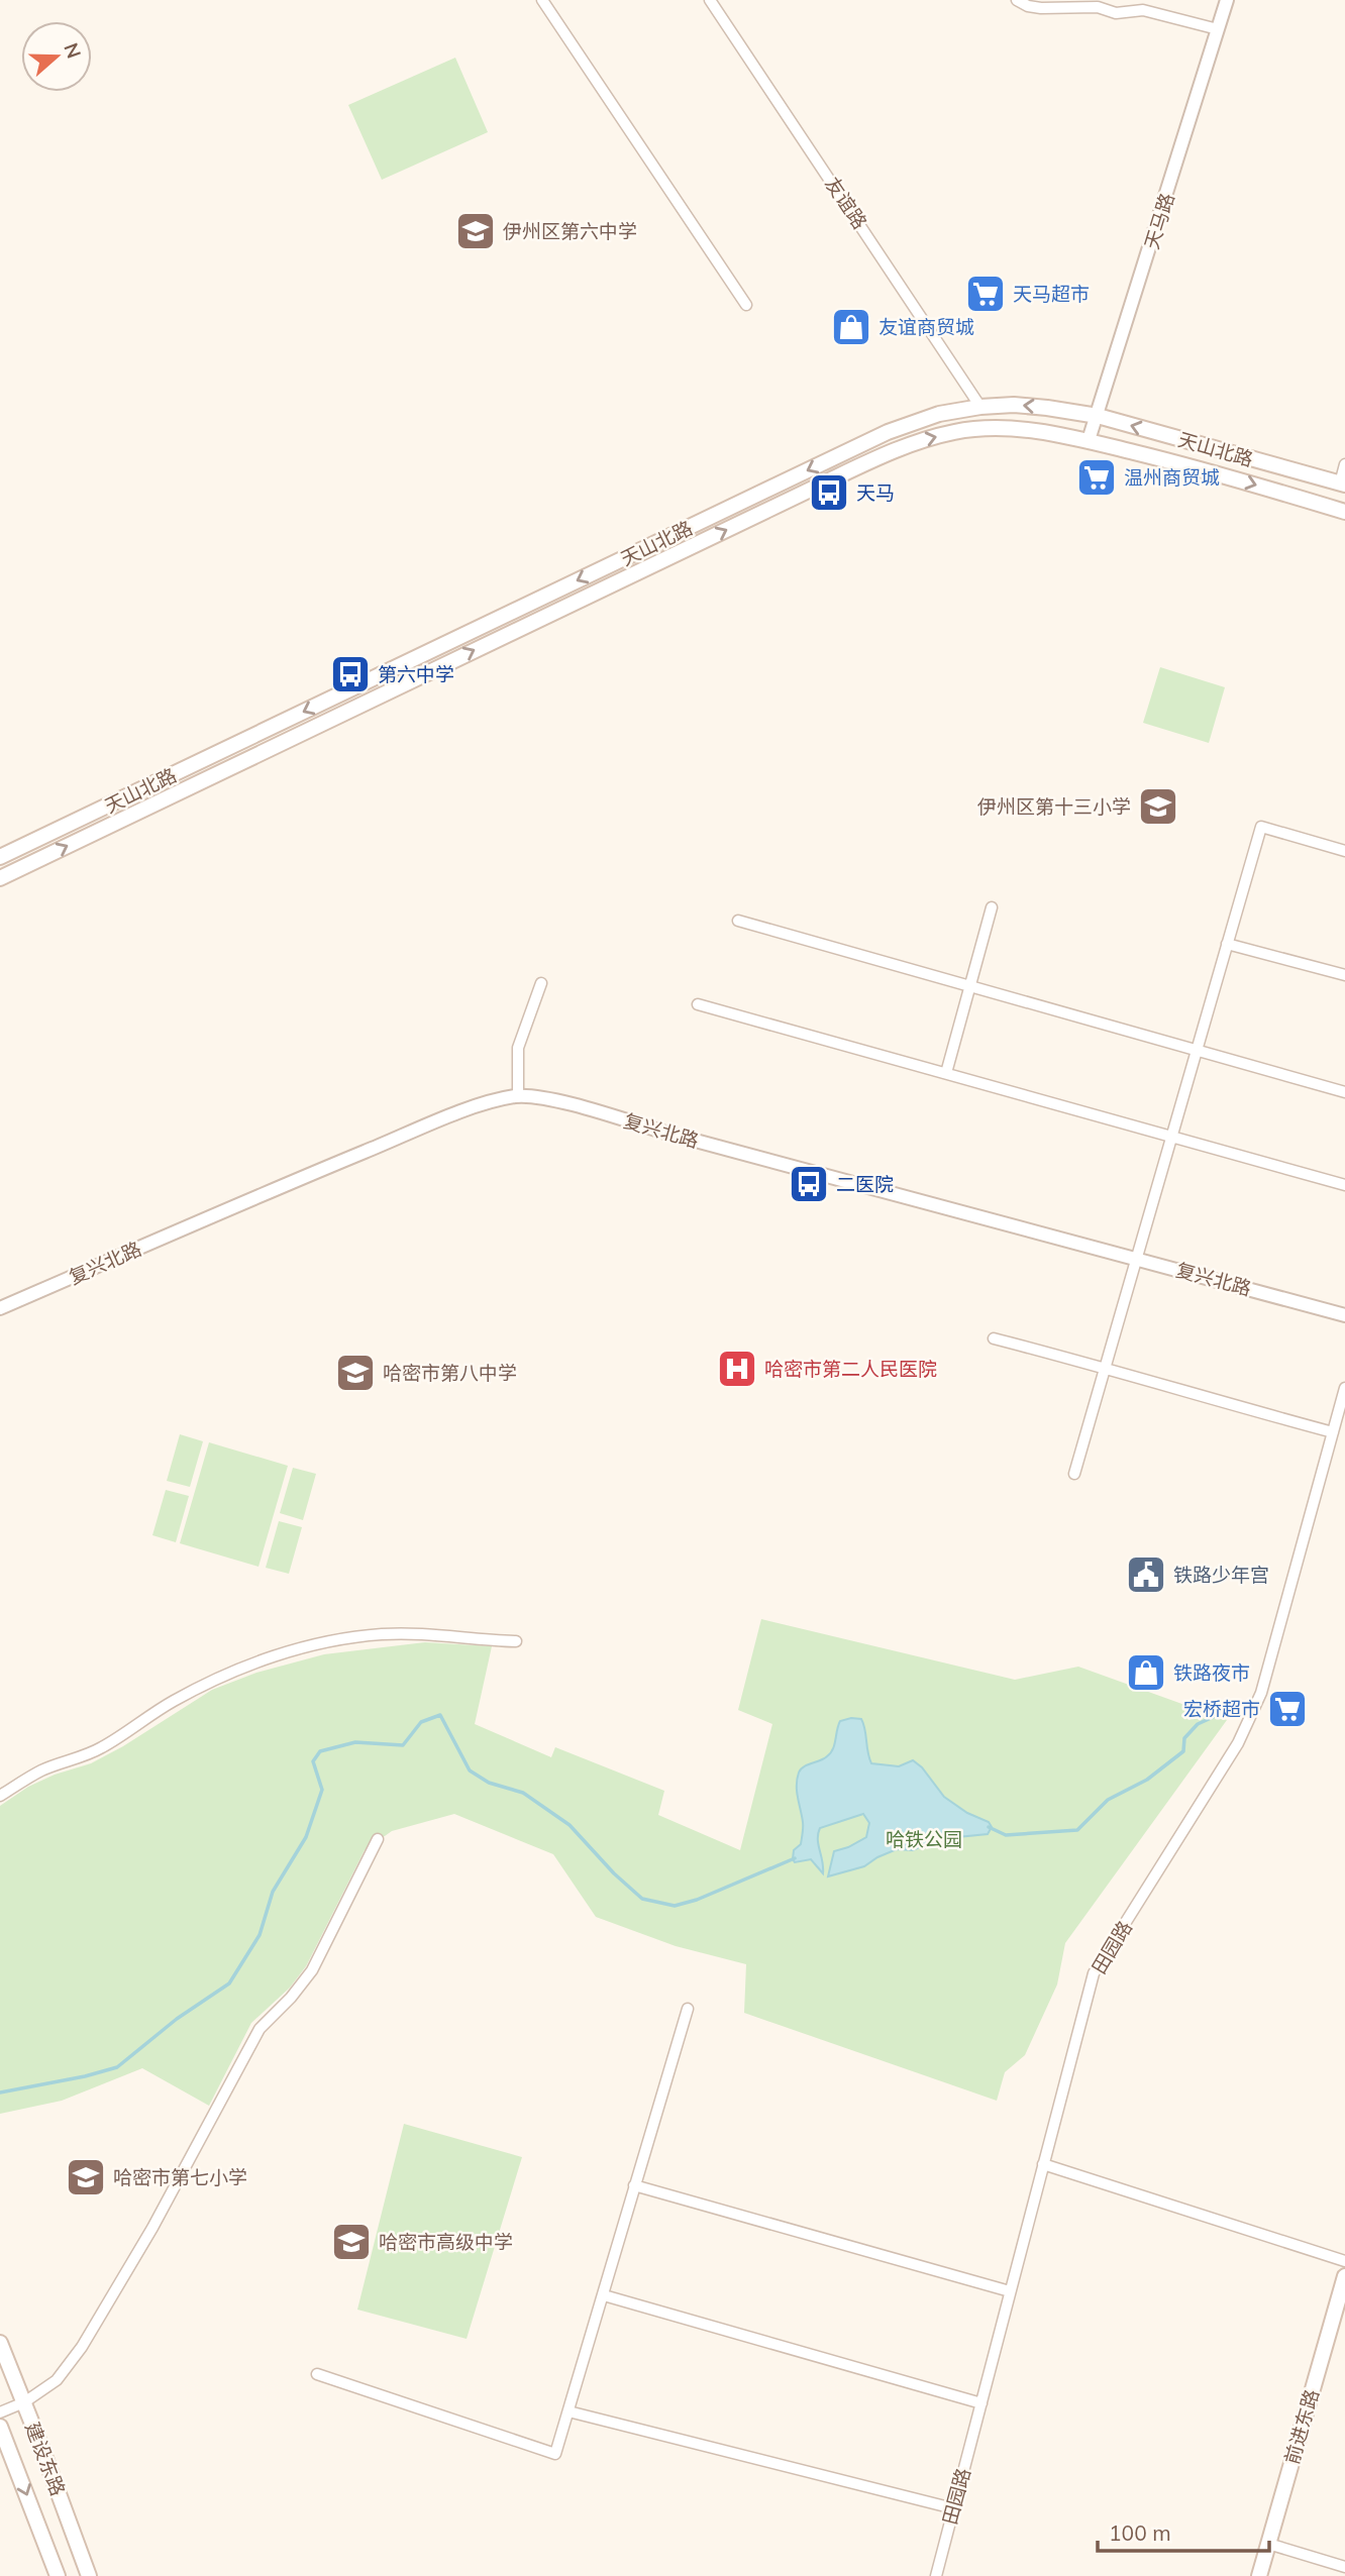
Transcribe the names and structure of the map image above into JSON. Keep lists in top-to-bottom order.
{
  "streets": {
    "main road": ["天山北路", "前进东路", "建设东路"],
    "street": [
      "友谊路",
      "天马路",
      "复兴北路",
      "田园路"
    ]
  },
  "crossings": [
    ["友谊路", "天山北路"],
    ["天马路", "天山北路"]
  ],
  "parks": ["哈铁公园"],
  "places": {
    "school or university": [
      "伊州区第六中学",
      "伊州区第十三小学",
      "哈密市第八中学",
      "哈密市第七小学",
      "哈密市高级中学"
    ],
    "supermarket": ["天马超市", "温州商贸城", "宏桥超市"],
    "shop": ["友谊商贸城", "铁路夜市"],
    "bus stop": ["天马", "第六中学", "二医院"],
    "hospital": ["哈密市第二人民医院"],
    "public building": ["铁路少年宫"]
  },
  "scale_bar": "100 m",
  "north": "right"
}
